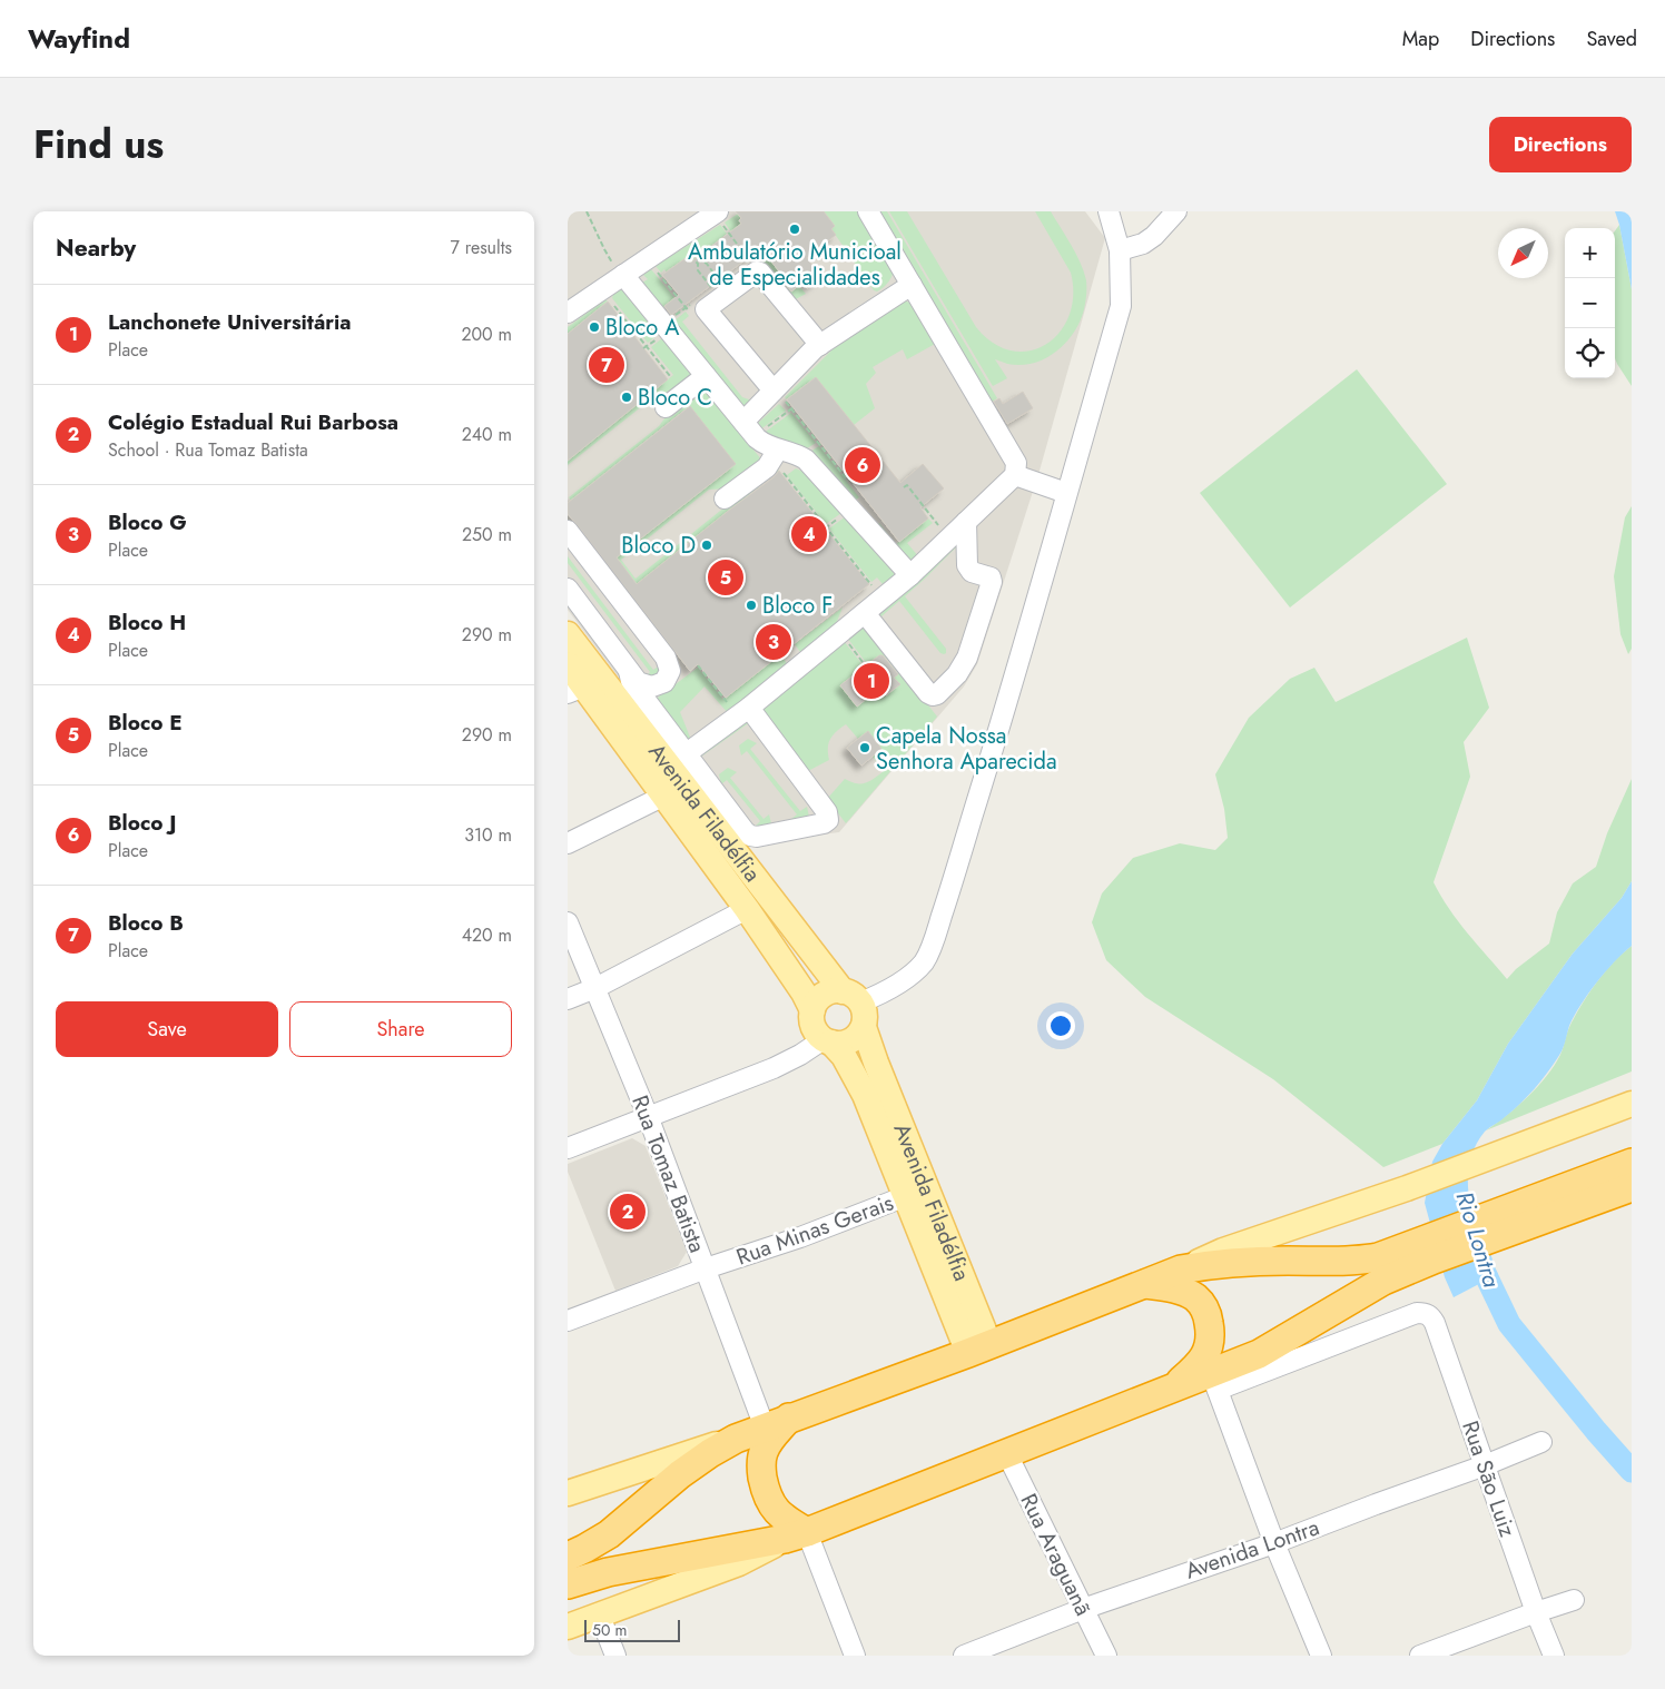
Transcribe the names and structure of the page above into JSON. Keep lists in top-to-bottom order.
{
  "streets": {
    "main road": ["Avenida Filadélfia"],
    "street": [
      "Rua Tomaz Batista",
      "Rua Minas Gerais",
      "Rua São Luiz",
      "Avenida Lontra",
      "Rua Araguanã"
    ]
  },
  "crossings": [
    ["Avenida Filadélfia", "Rua Minas Gerais"],
    ["Rua Tomaz Batista", "Rua Minas Gerais"],
    ["Rua São Luiz", "Avenida Lontra"],
    ["Avenida Lontra", "Rua Araguanã"]
  ],
  "water": ["Rio Lontra"],
  "places": [
    "Ambulatório Municioal de Especialidades",
    "Bloco A",
    "Bloco C",
    "Bloco D",
    "Bloco F",
    "Capela Nossa Senhora Aparecida"
  ],
  "scale_bar": "50 m",
  "north": "bottom left",
  "page": {
    "header": "Wayfind",
    "nav": ["Map", "Directions", "Saved"],
    "title": "Find us",
    "buttons": [
      "Directions",
      ["Save", "Share"]
    ],
    "heading": ["Nearby", "7 results"],
    "map_buttons": ["+", "−"],
    "list": [
      {
        "mark": "1",
        "name": "Lanchonete Universitária",
        "note": "Place",
        "value": "200 m"
      },
      {
        "mark": "2",
        "name": "Colégio Estadual Rui Barbosa",
        "note": "School · Rua Tomaz Batista",
        "value": "240 m"
      },
      {
        "mark": "3",
        "name": "Bloco G",
        "note": "Place",
        "value": "250 m"
      },
      {
        "mark": "4",
        "name": "Bloco H",
        "note": "Place",
        "value": "290 m"
      },
      {
        "mark": "5",
        "name": "Bloco E",
        "note": "Place",
        "value": "290 m"
      },
      {
        "mark": "6",
        "name": "Bloco J",
        "note": "Place",
        "value": "310 m"
      },
      {
        "mark": "7",
        "name": "Bloco B",
        "note": "Place",
        "value": "420 m"
      }
    ],
    "pins": [
      "7",
      "6",
      "4",
      "5",
      "3",
      "1",
      "2"
    ],
    "scale": "50 m"
  }
}
